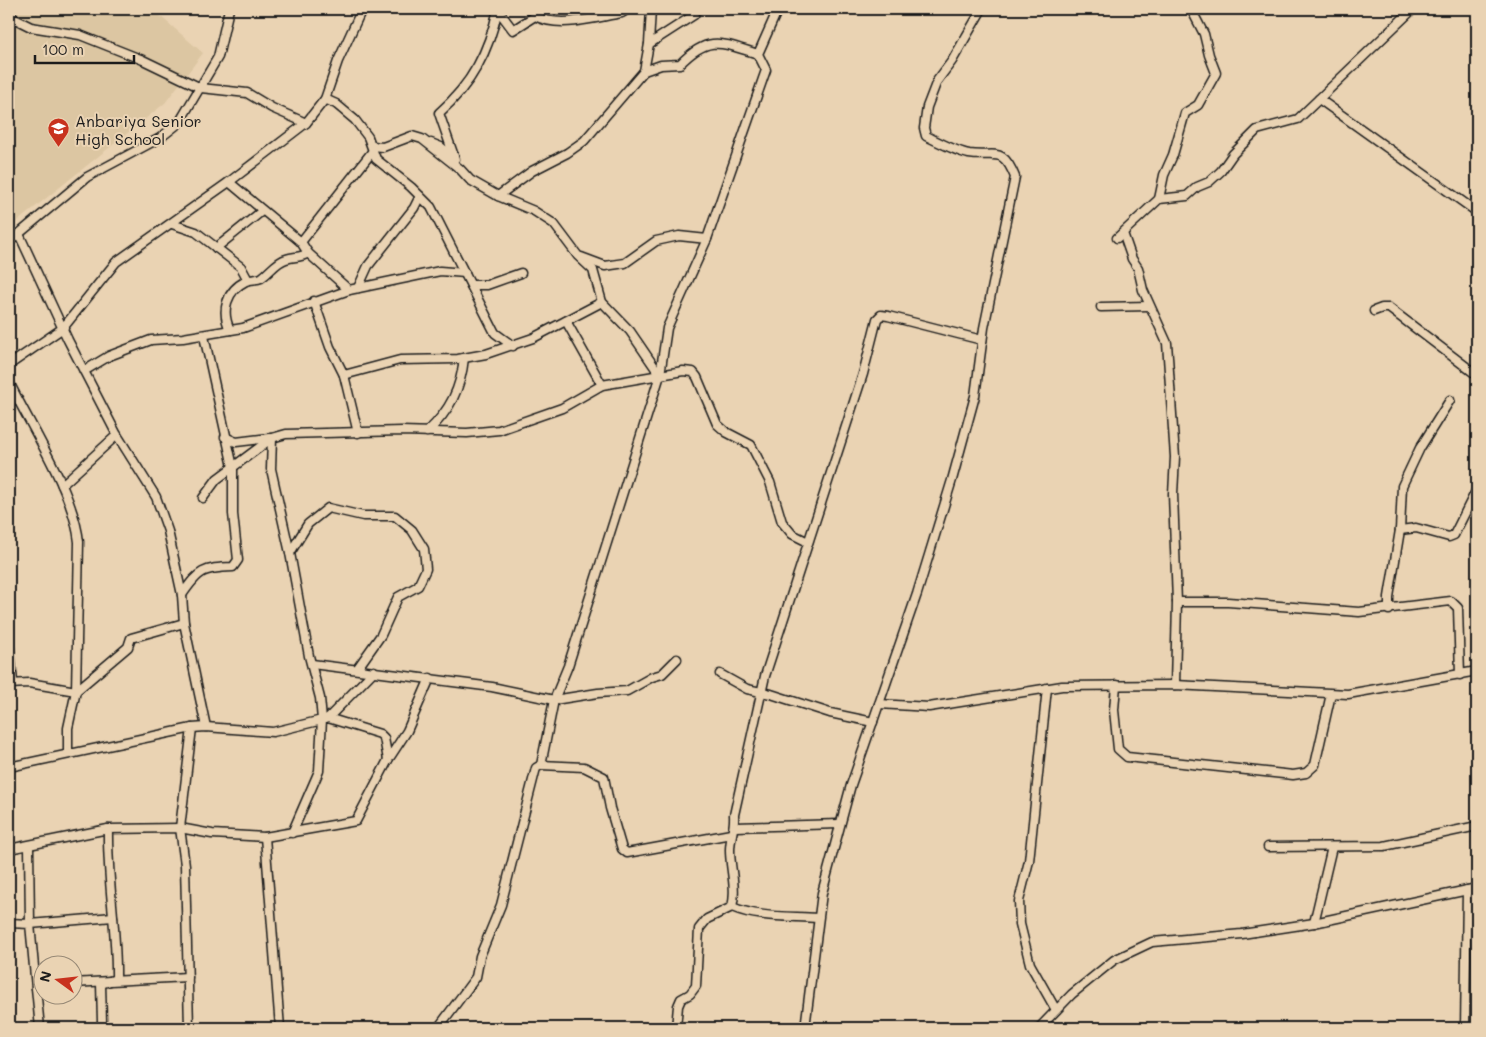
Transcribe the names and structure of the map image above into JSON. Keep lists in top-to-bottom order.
{
  "places": {
    "school or university": ["Anbariya Senior High School"]
  },
  "scale_bar": "100 m",
  "north": "left"
}
